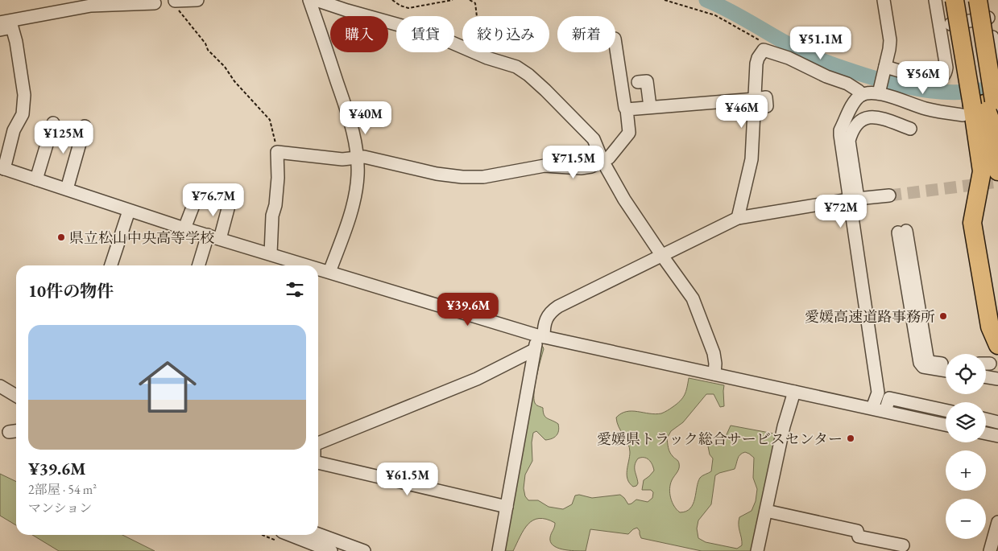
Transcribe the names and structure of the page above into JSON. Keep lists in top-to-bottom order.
{
  "places": ["県立松山中央高等学校", "愛媛高速道路事務所", "愛媛県トラック総合サービスセンター"],
  "page": {
    "chip": [
      "購入",
      "賃貸",
      "絞り込み",
      "新着"
    ],
    "price": [
      "¥51.1M",
      "¥56M",
      "¥46M",
      "¥40M",
      "¥125M",
      "¥71.5M",
      "¥76.7M",
      "¥72M",
      "¥39.6M",
      "¥61.5M"
    ],
    "heading": "10件の物件",
    "list": [
      {
        "name": "¥39.6M",
        "note": "2部屋 · 54 m² · マンション"
      }
    ],
    "map_buttons": ["+", "−"]
  }
}
